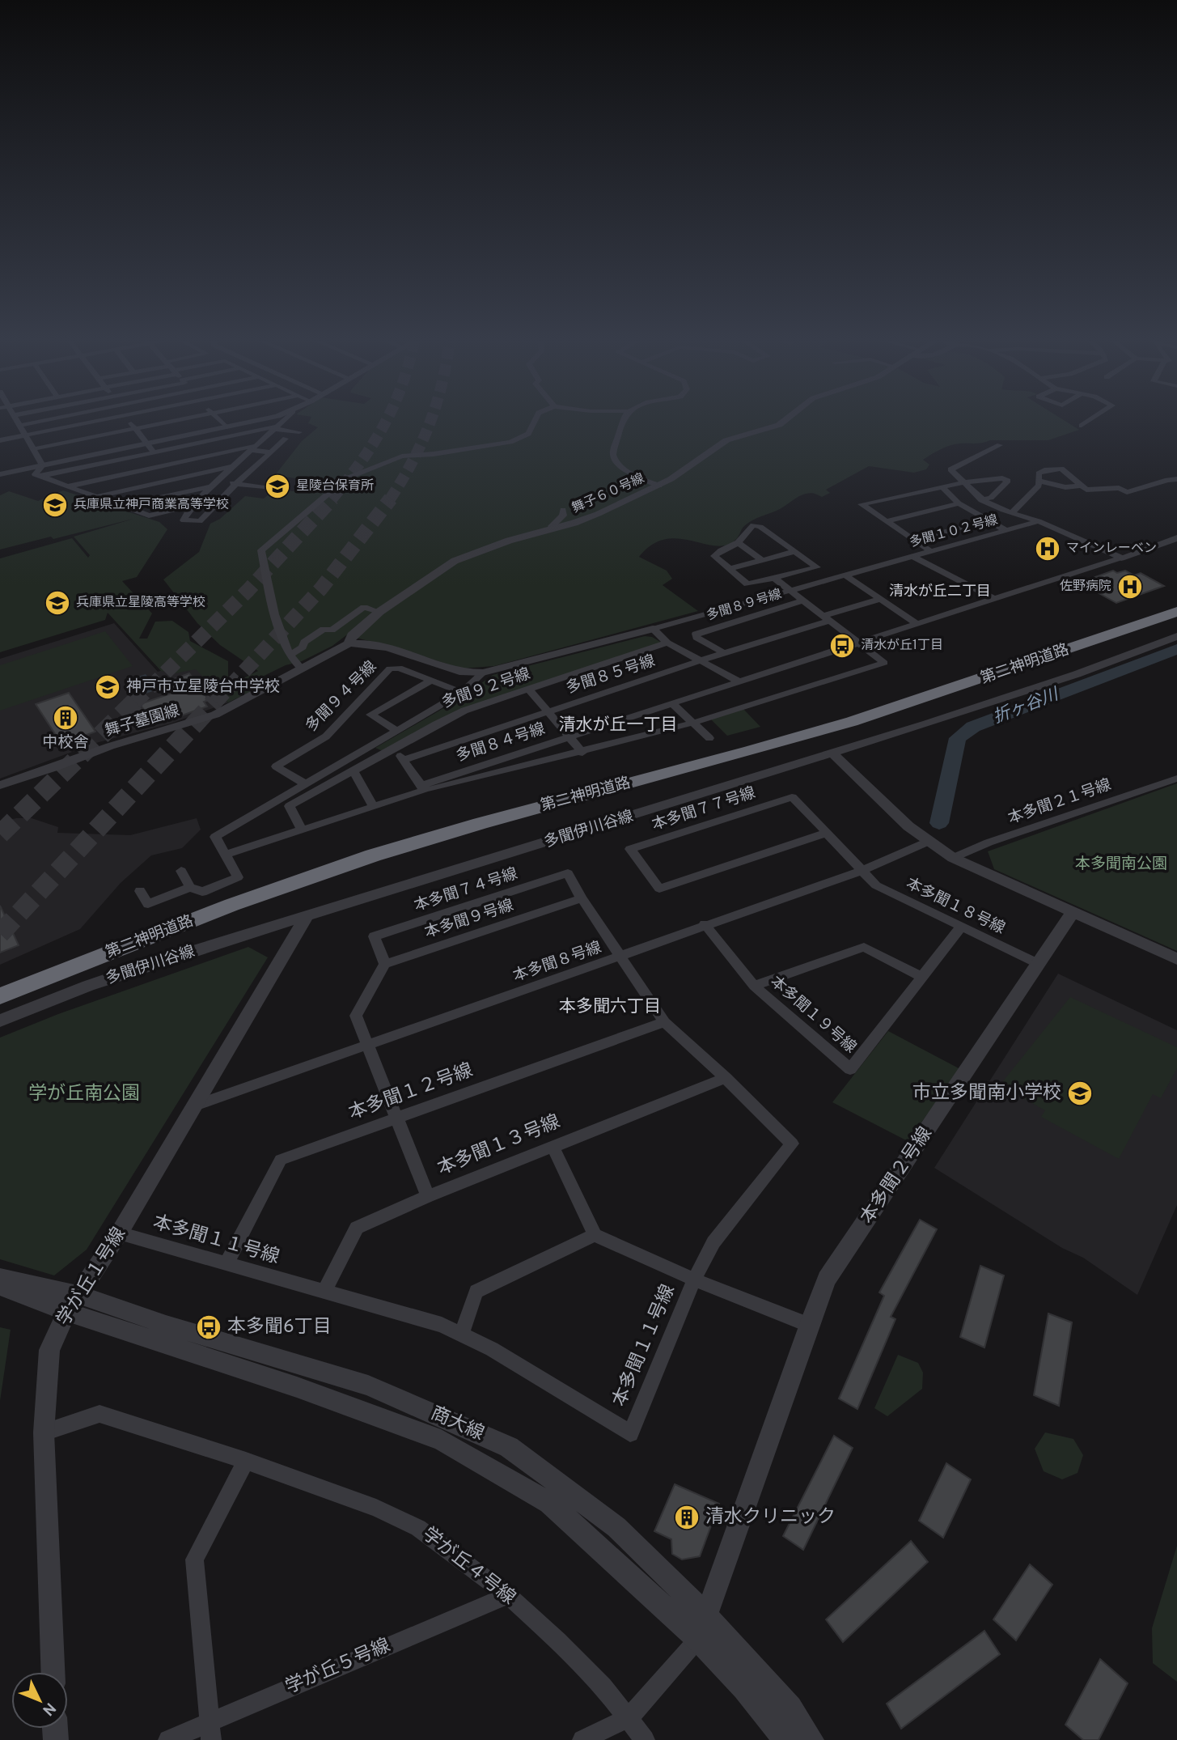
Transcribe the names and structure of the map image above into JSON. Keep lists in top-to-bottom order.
{
  "streets": {
    "highway": ["第二神明道路"],
    "street": [
      "舞子６０号線",
      "多聞１０２号線",
      "多聞８９号線",
      "多聞８５号線",
      "多聞９２号線",
      "多聞９４号線",
      "舞子墓園線",
      "多聞８４号線",
      "本多聞２１号線",
      "本多聞７７号線",
      "多聞伊川谷線",
      "本多聞７４号線",
      "本多聞１８号線",
      "本多聞９号線",
      "本多聞８号線",
      "本多聞１９号線",
      "本多聞１２号線",
      "本多聞１３号線",
      "本多聞２号線",
      "本多聞１１号線",
      "学が丘１号線",
      "商大線",
      "学が丘４号線",
      "学が丘５号線"
    ]
  },
  "crossings": [
    ["舞子６０号線", "舞子墓園線"],
    ["多聞８９号線", "多聞８５号線"],
    ["多聞９２号線", "多聞８４号線"],
    ["本多聞７７号線", "本多聞１８号線"],
    ["本多聞７７号線", "本多聞８号線"],
    ["多聞伊川谷線", "学が丘１号線"],
    ["本多聞７４号線", "本多聞９号線"],
    ["本多聞１８号線", "本多聞８号線"],
    ["本多聞１８号線", "本多聞１９号線"],
    ["本多聞１８号線", "本多聞２号線"],
    ["本多聞８号線", "本多聞１９号線"],
    ["本多聞８号線", "本多聞１１号線"],
    ["本多聞８号線", "学が丘１号線"],
    ["本多聞１２号線", "本多聞１１号線"],
    ["本多聞１３号線", "本多聞１１号線"],
    ["本多聞２号線", "商大線"],
    ["本多聞１１号線", "学が丘１号線"],
    ["学が丘１号線", "商大線"],
    ["学が丘１号線", "学が丘４号線"],
    ["学が丘４号線", "学が丘５号線"]
  ],
  "districts": ["清水が丘二丁目", "清水が丘一丁目", "本多聞六丁目"],
  "water": ["折ヶ谷川"],
  "parks": ["本多聞南公園", "学が丘南公園"],
  "places": {
    "school or university": [
      "星陵台保育所",
      "兵庫県立神戸商業高等学校",
      "兵庫県立星陵高等学校",
      "神戸市立星陵台中学校",
      "市立多聞南小学校"
    ],
    "hospital": ["マインレーベン", "佐野病院"],
    "bus stop": ["清水が丘1丁目", "本多聞6丁目"],
    "building": ["中校舎", "清水クリニック"]
  },
  "north": "bottom right"
}
